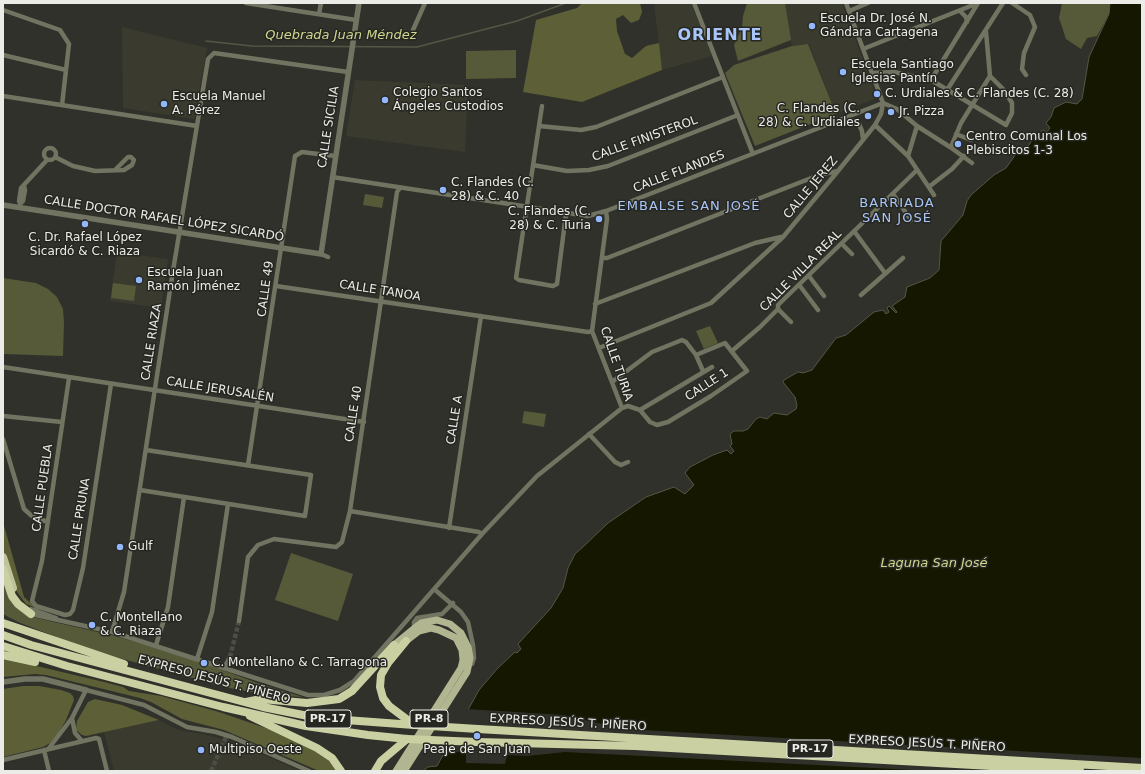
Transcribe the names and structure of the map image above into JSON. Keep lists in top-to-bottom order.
{
  "streets": {
    "highway": ["EXPRESO JESÚS T. PIÑERO", "PR-17"],
    "main road": ["PR-8"],
    "street": [
      "CALLE SICILIA",
      "CALLE FINISTEROL",
      "CALLE FLANDES",
      "CALLE JEREZ",
      "CALLE DOCTOR RAFAEL LÓPEZ SICARDÓ",
      "CALLE VILLA REAL",
      "CALLE 49",
      "CALLE TANOA",
      "CALLE RIAZA",
      "CALLE TURIA",
      "CALLE 1",
      "CALLE JERUSALÉN",
      "CALLE 40",
      "CALLE A",
      "CALLE PUEBLA",
      "CALLE PRUNA"
    ]
  },
  "crossings": [
    ["CALLE SICILIA", "CALLE FLANDES"],
    ["CALLE SICILIA", "CALLE DOCTOR RAFAEL LÓPEZ SICARDÓ"],
    ["CALLE SICILIA", "CALLE 49"],
    ["CALLE SICILIA", "CALLE RIAZA"],
    ["CALLE FLANDES", "CALLE JEREZ"],
    ["CALLE FLANDES", "CALLE TURIA"],
    ["CALLE FLANDES", "CALLE 40"],
    ["CALLE JEREZ", "CALLE TURIA"],
    ["CALLE DOCTOR RAFAEL LÓPEZ SICARDÓ", "CALLE 49"],
    ["CALLE DOCTOR RAFAEL LÓPEZ SICARDÓ", "CALLE RIAZA"],
    ["CALLE VILLA REAL", "CALLE 1"],
    ["CALLE 49", "CALLE TANOA"],
    ["CALLE 49", "CALLE JERUSALÉN"],
    ["CALLE TANOA", "CALLE TURIA"],
    ["CALLE TANOA", "CALLE 40"],
    ["CALLE TANOA", "CALLE A"],
    ["CALLE RIAZA", "CALLE TURIA"],
    ["CALLE RIAZA", "CALLE JERUSALÉN"],
    ["CALLE TURIA", "CALLE PUEBLA"],
    ["CALLE TURIA", "CALLE PRUNA"],
    ["CALLE JERUSALÉN", "CALLE 40"],
    ["CALLE JERUSALÉN", "CALLE PUEBLA"],
    ["CALLE JERUSALÉN", "CALLE PRUNA"],
    ["CALLE PUEBLA", "CALLE PRUNA"]
  ],
  "districts": ["ORIENTE", "BARRIADA SAN JOSÉ", "EMBALSE SAN JOSÉ"],
  "water": ["Quebrada Juan Méndez", "Laguna San José"],
  "places": [
    "Escuela Dr. José N. Gándara Cartagena",
    "Escuela Santiago Iglesias Pantín",
    "C. Urdiales & C. Flandes (C. 28)",
    "Colegio Santos Ángeles Custodios",
    "Escuela Manuel A. Pérez",
    "Jr. Pizza",
    "C. Flandes (C. 28) & C. Urdiales",
    "Centro Comunal Los Plebiscitos 1-3",
    "C. Flandes (C. 28) & C. 40",
    "C. Flandes (C. 28) & C. Turia",
    "C. Dr. Rafael López Sicardó & C. Riaza",
    "Escuela Juan Ramón Jiménez",
    "Gulf",
    "C. Montellano & C. Riaza",
    "C. Montellano & C. Tarragona",
    "Peaje de San Juan",
    "Multipiso Oeste"
  ]
}
